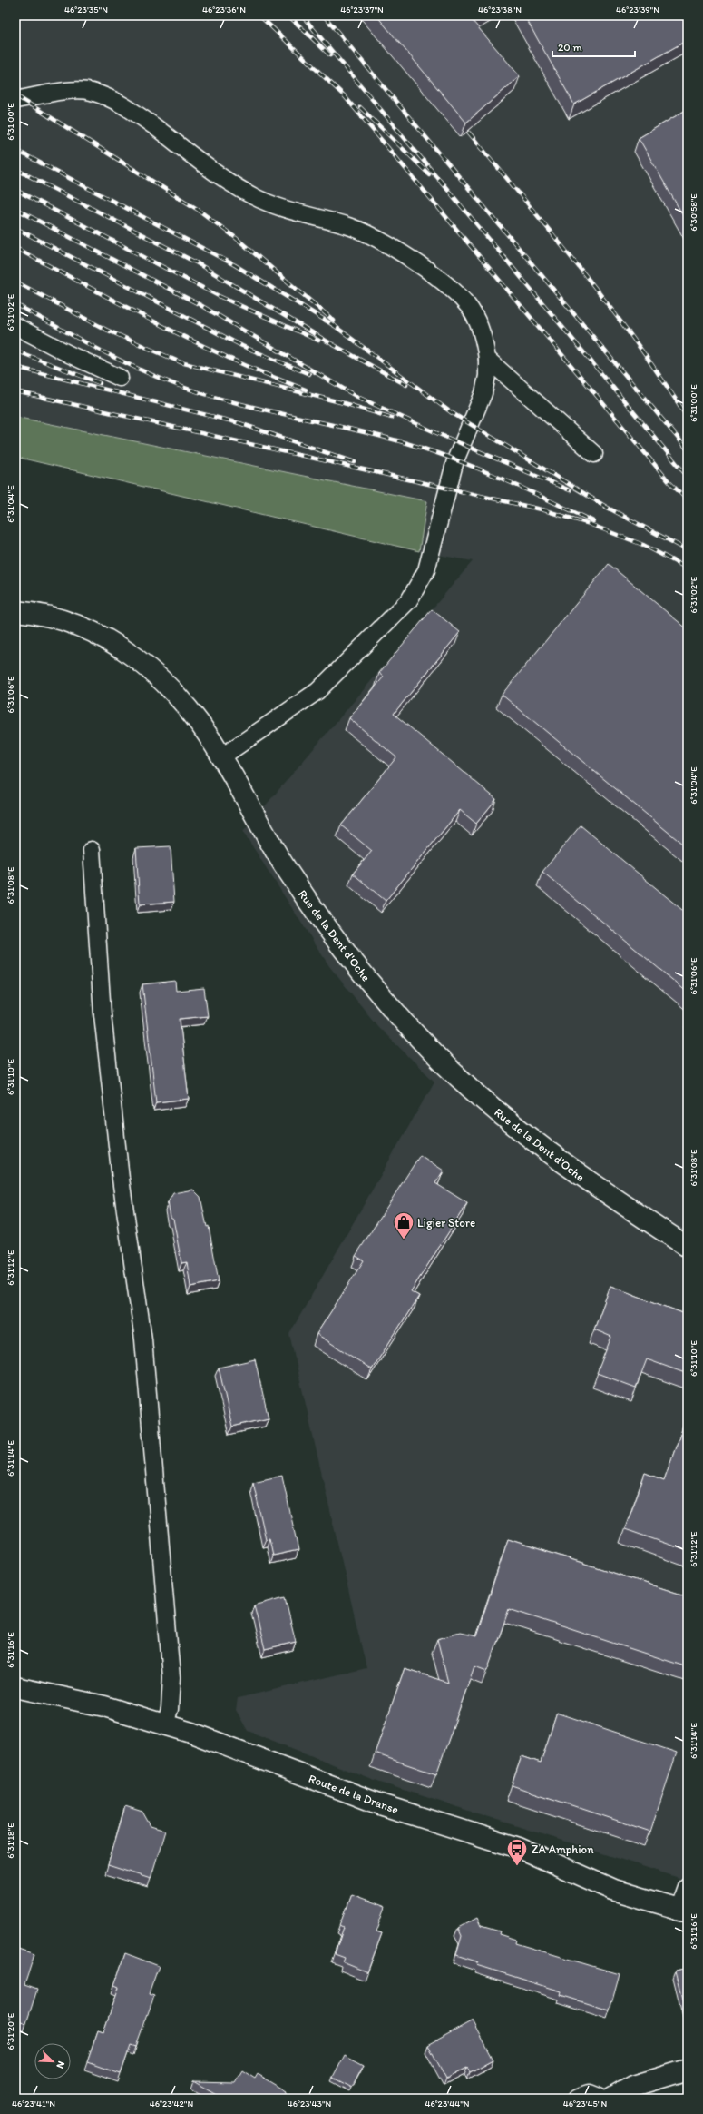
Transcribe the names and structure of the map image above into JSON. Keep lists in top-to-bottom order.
{
  "streets": {
    "street": ["Rue de la Dent d'Oche", "Route de la Dranse"]
  },
  "places": {
    "shop": ["Ligier Store"],
    "bus stop": ["ZA Amphion"]
  },
  "scale_bar": "20 m",
  "north": "bottom right",
  "coordinates": [
    "46°23'35\"N",
    "46°23'36\"N",
    "46°23'37\"N",
    "46°23'38\"N",
    "46°23'39\"N",
    "6°31'00\"E",
    "6°30'58\"E",
    "6°31'02\"E",
    "6°31'04\"E",
    "6°31'06\"E",
    "6°31'08\"E",
    "6°31'10\"E",
    "6°31'12\"E",
    "6°31'14\"E",
    "6°31'16\"E",
    "6°31'18\"E",
    "6°31'20\"E",
    "46°23'41\"N",
    "46°23'42\"N",
    "46°23'43\"N",
    "46°23'44\"N",
    "46°23'45\"N"
  ]
}
